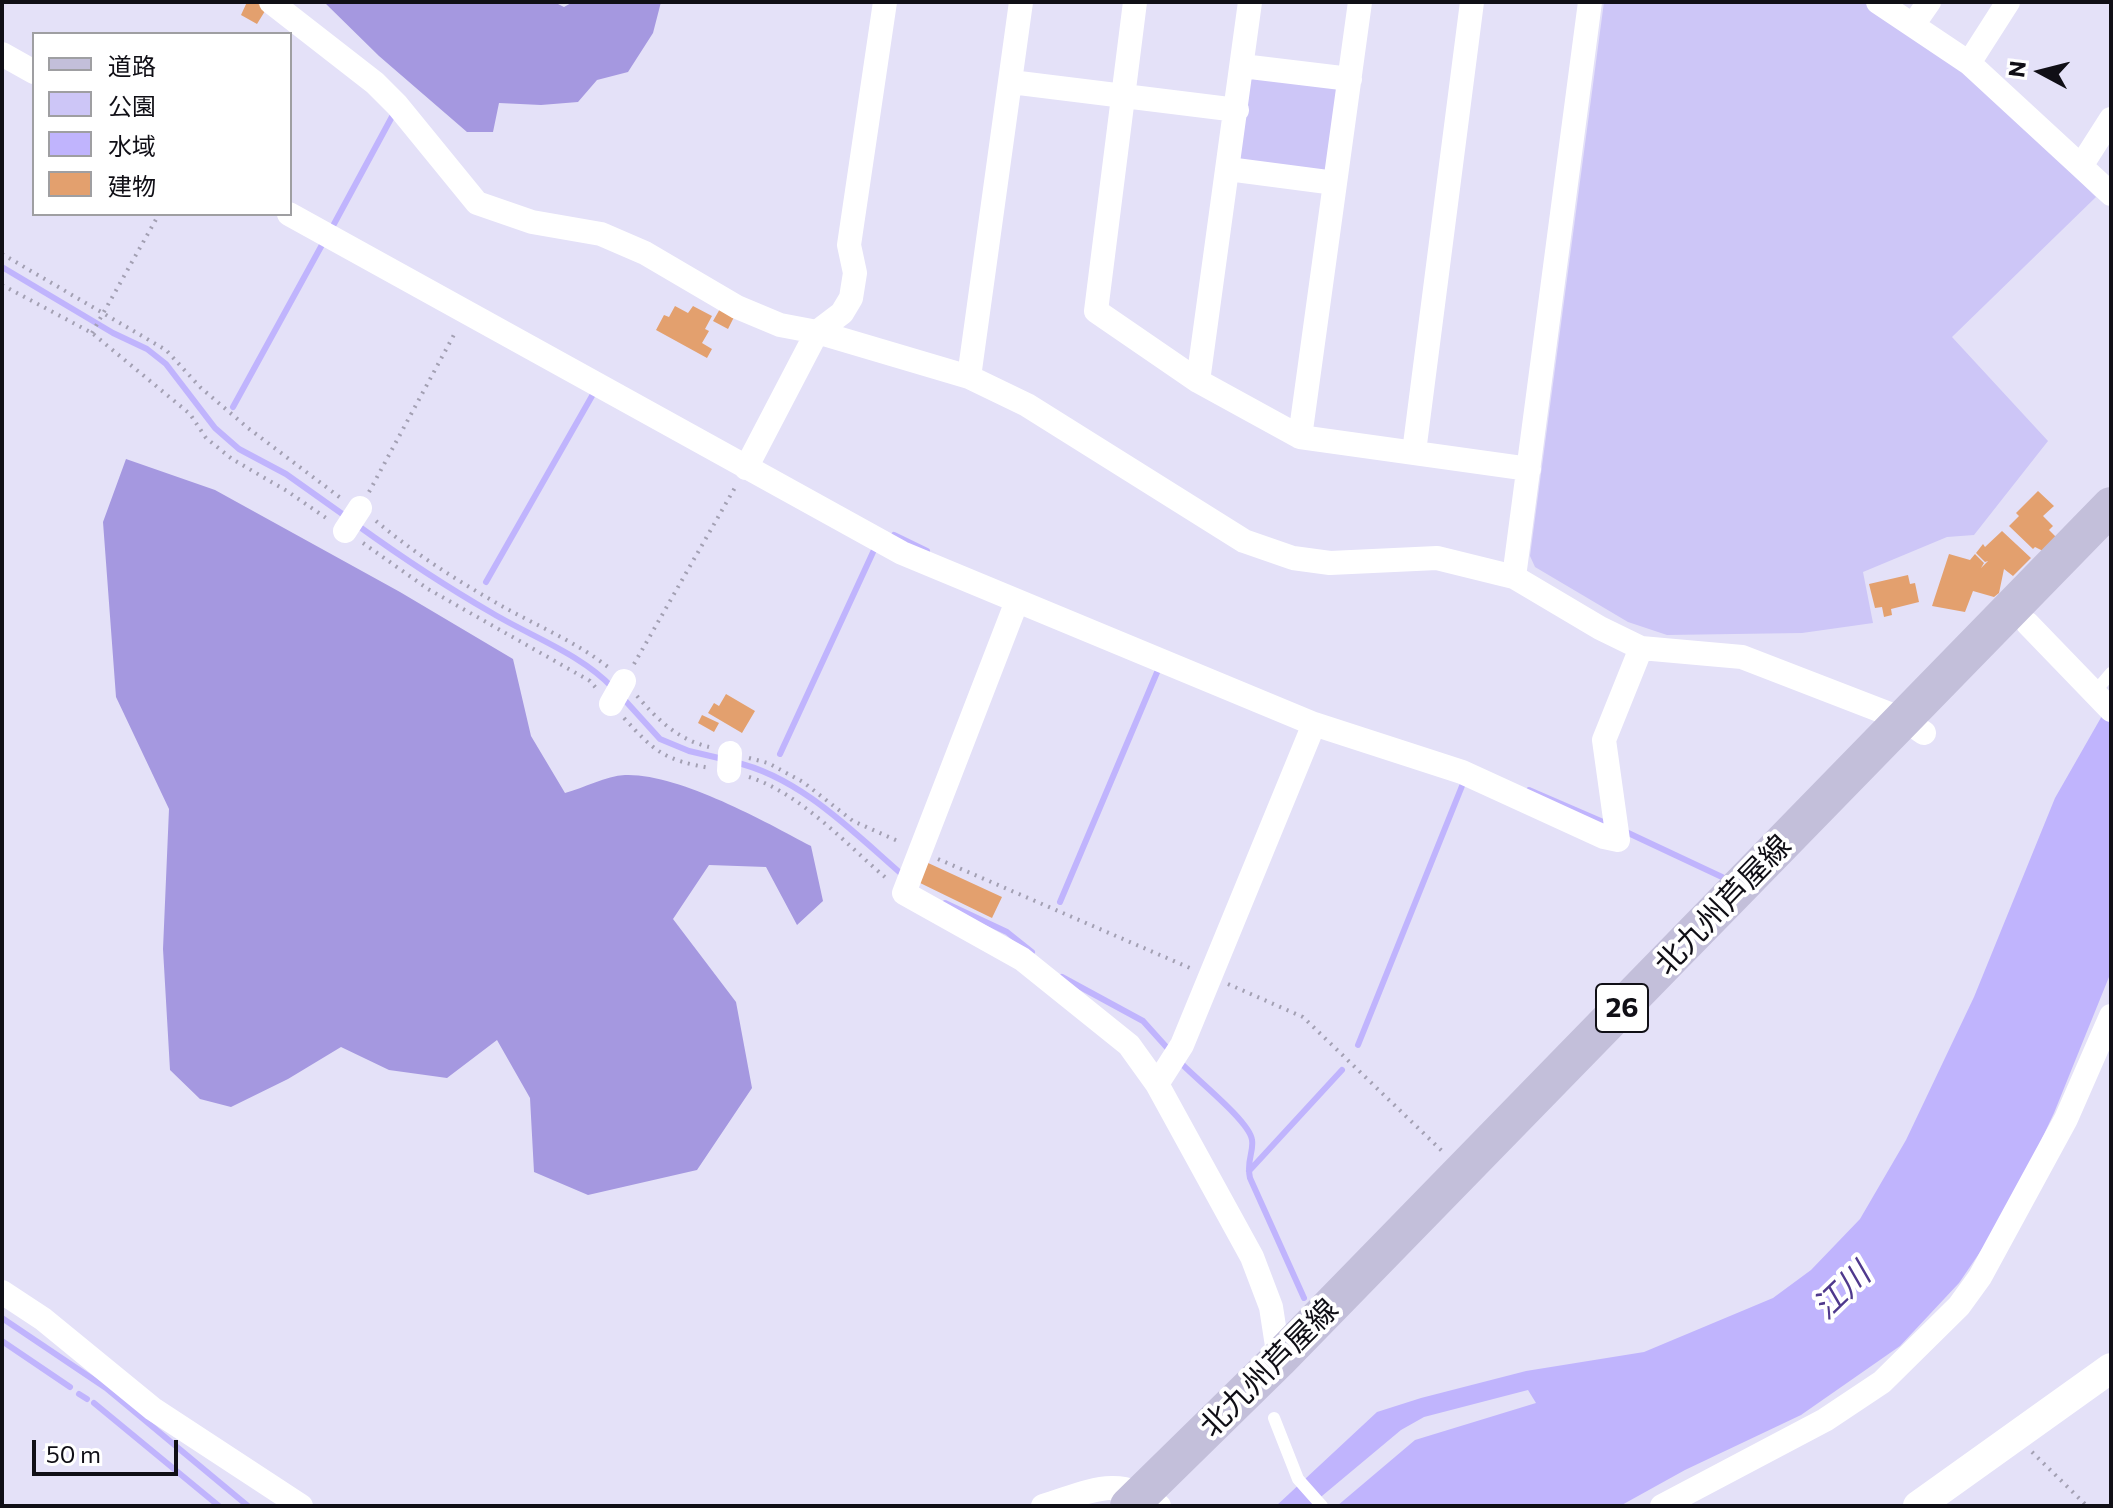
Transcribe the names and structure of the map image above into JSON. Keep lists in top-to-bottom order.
{
  "streets": {
    "main road": ["北九州芦屋線", "26"]
  },
  "water": ["江川"],
  "legend": [
    "道路",
    "公園",
    "水域",
    "建物"
  ],
  "scale_bar": "50 m",
  "north": "left"
}
